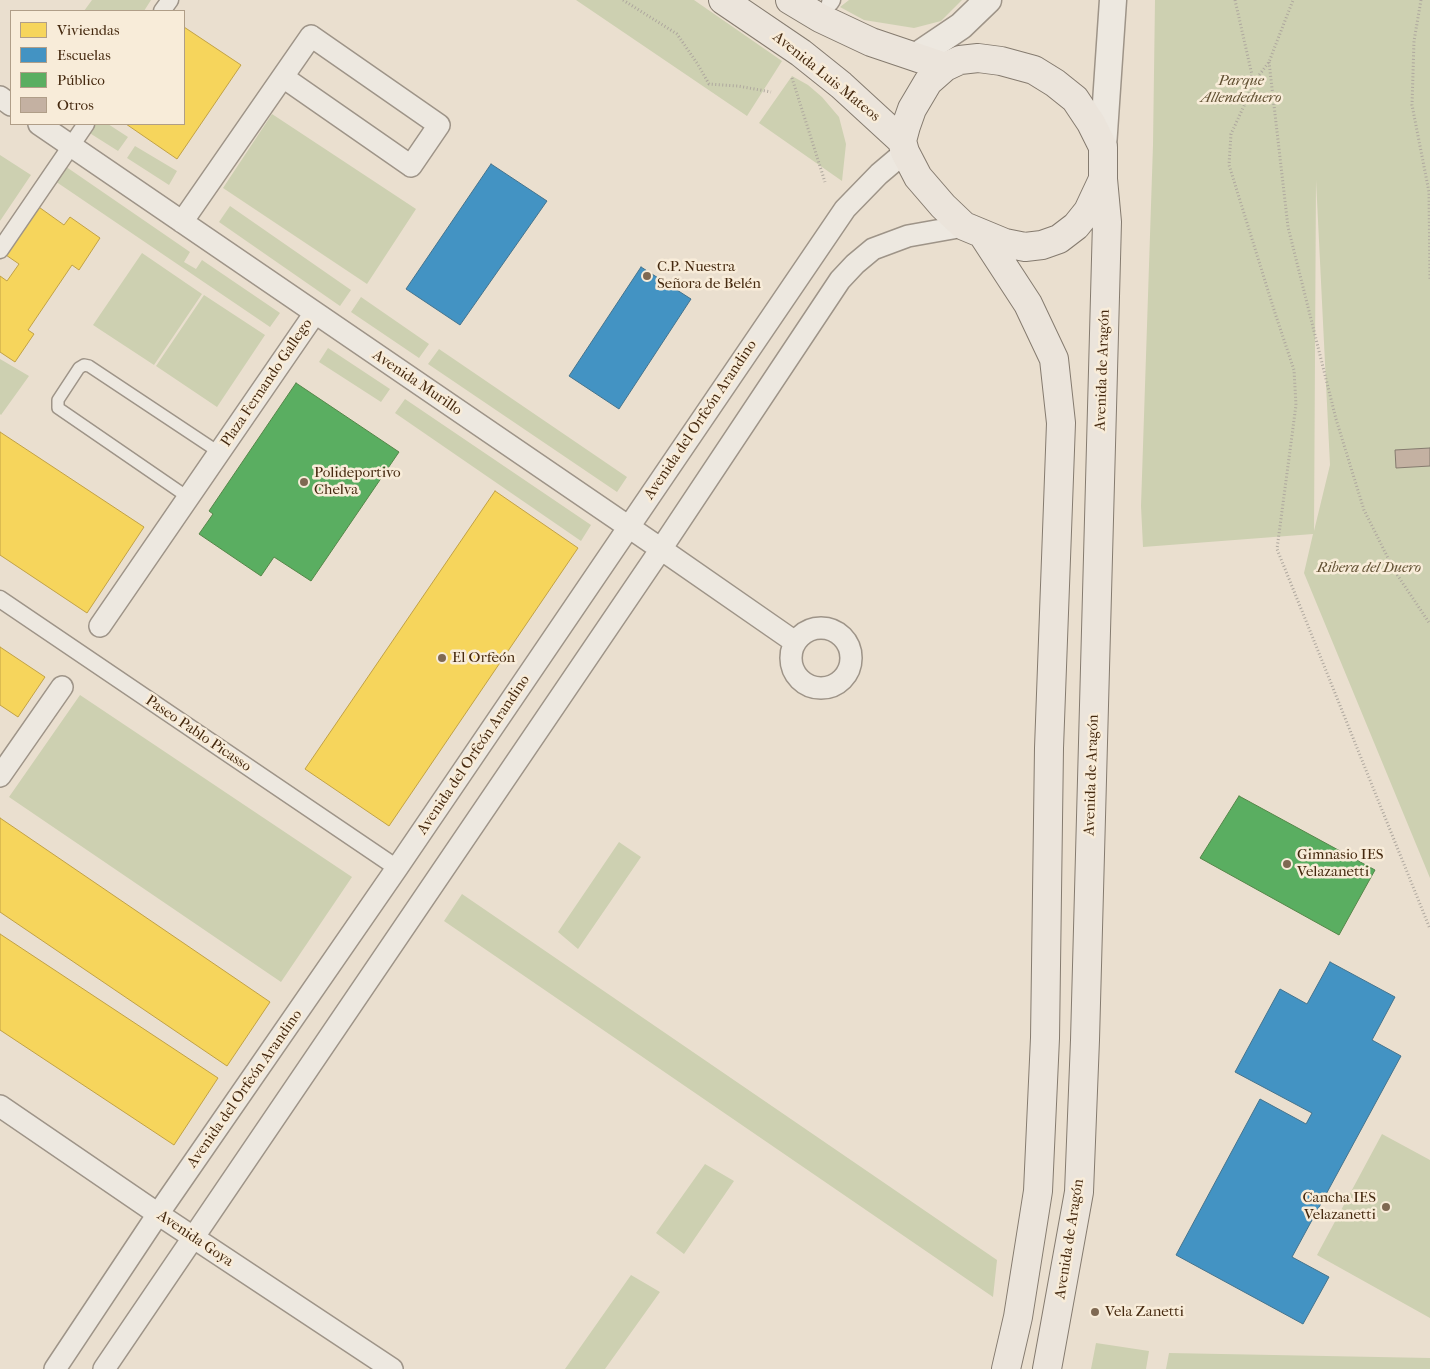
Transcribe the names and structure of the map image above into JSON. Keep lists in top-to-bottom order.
{
  "streets": {
    "highway": ["Avenida Luis Mateos", "Avenida de Aragón"],
    "street": [
      "Plaza Fernando Gallego",
      "Avenida Murillo",
      "Avenida del Orfeón Arandino",
      "Paseo Pablo Picasso",
      "Avenida Goya"
    ]
  },
  "crossings": [
    ["Avenida Luis Mateos", "Avenida del Orfeón Arandino"],
    ["Plaza Fernando Gallego", "Avenida Murillo"],
    ["Avenida Murillo", "Avenida del Orfeón Arandino"],
    ["Avenida del Orfeón Arandino", "Paseo Pablo Picasso"],
    ["Avenida del Orfeón Arandino", "Avenida Goya"]
  ],
  "parks": ["Parque Allendeduero", "Ribera del Duero"],
  "places": [
    "C.P. Nuestra Señora de Belén",
    "Polideportivo Chelva",
    "El Orfeón",
    "Gimnasio IES Velazanetti",
    "Cancha IES Velazanetti",
    "Vela Zanetti"
  ],
  "legend": [
    "Viviendas",
    "Escuelas",
    "Público",
    "Otros"
  ]
}
